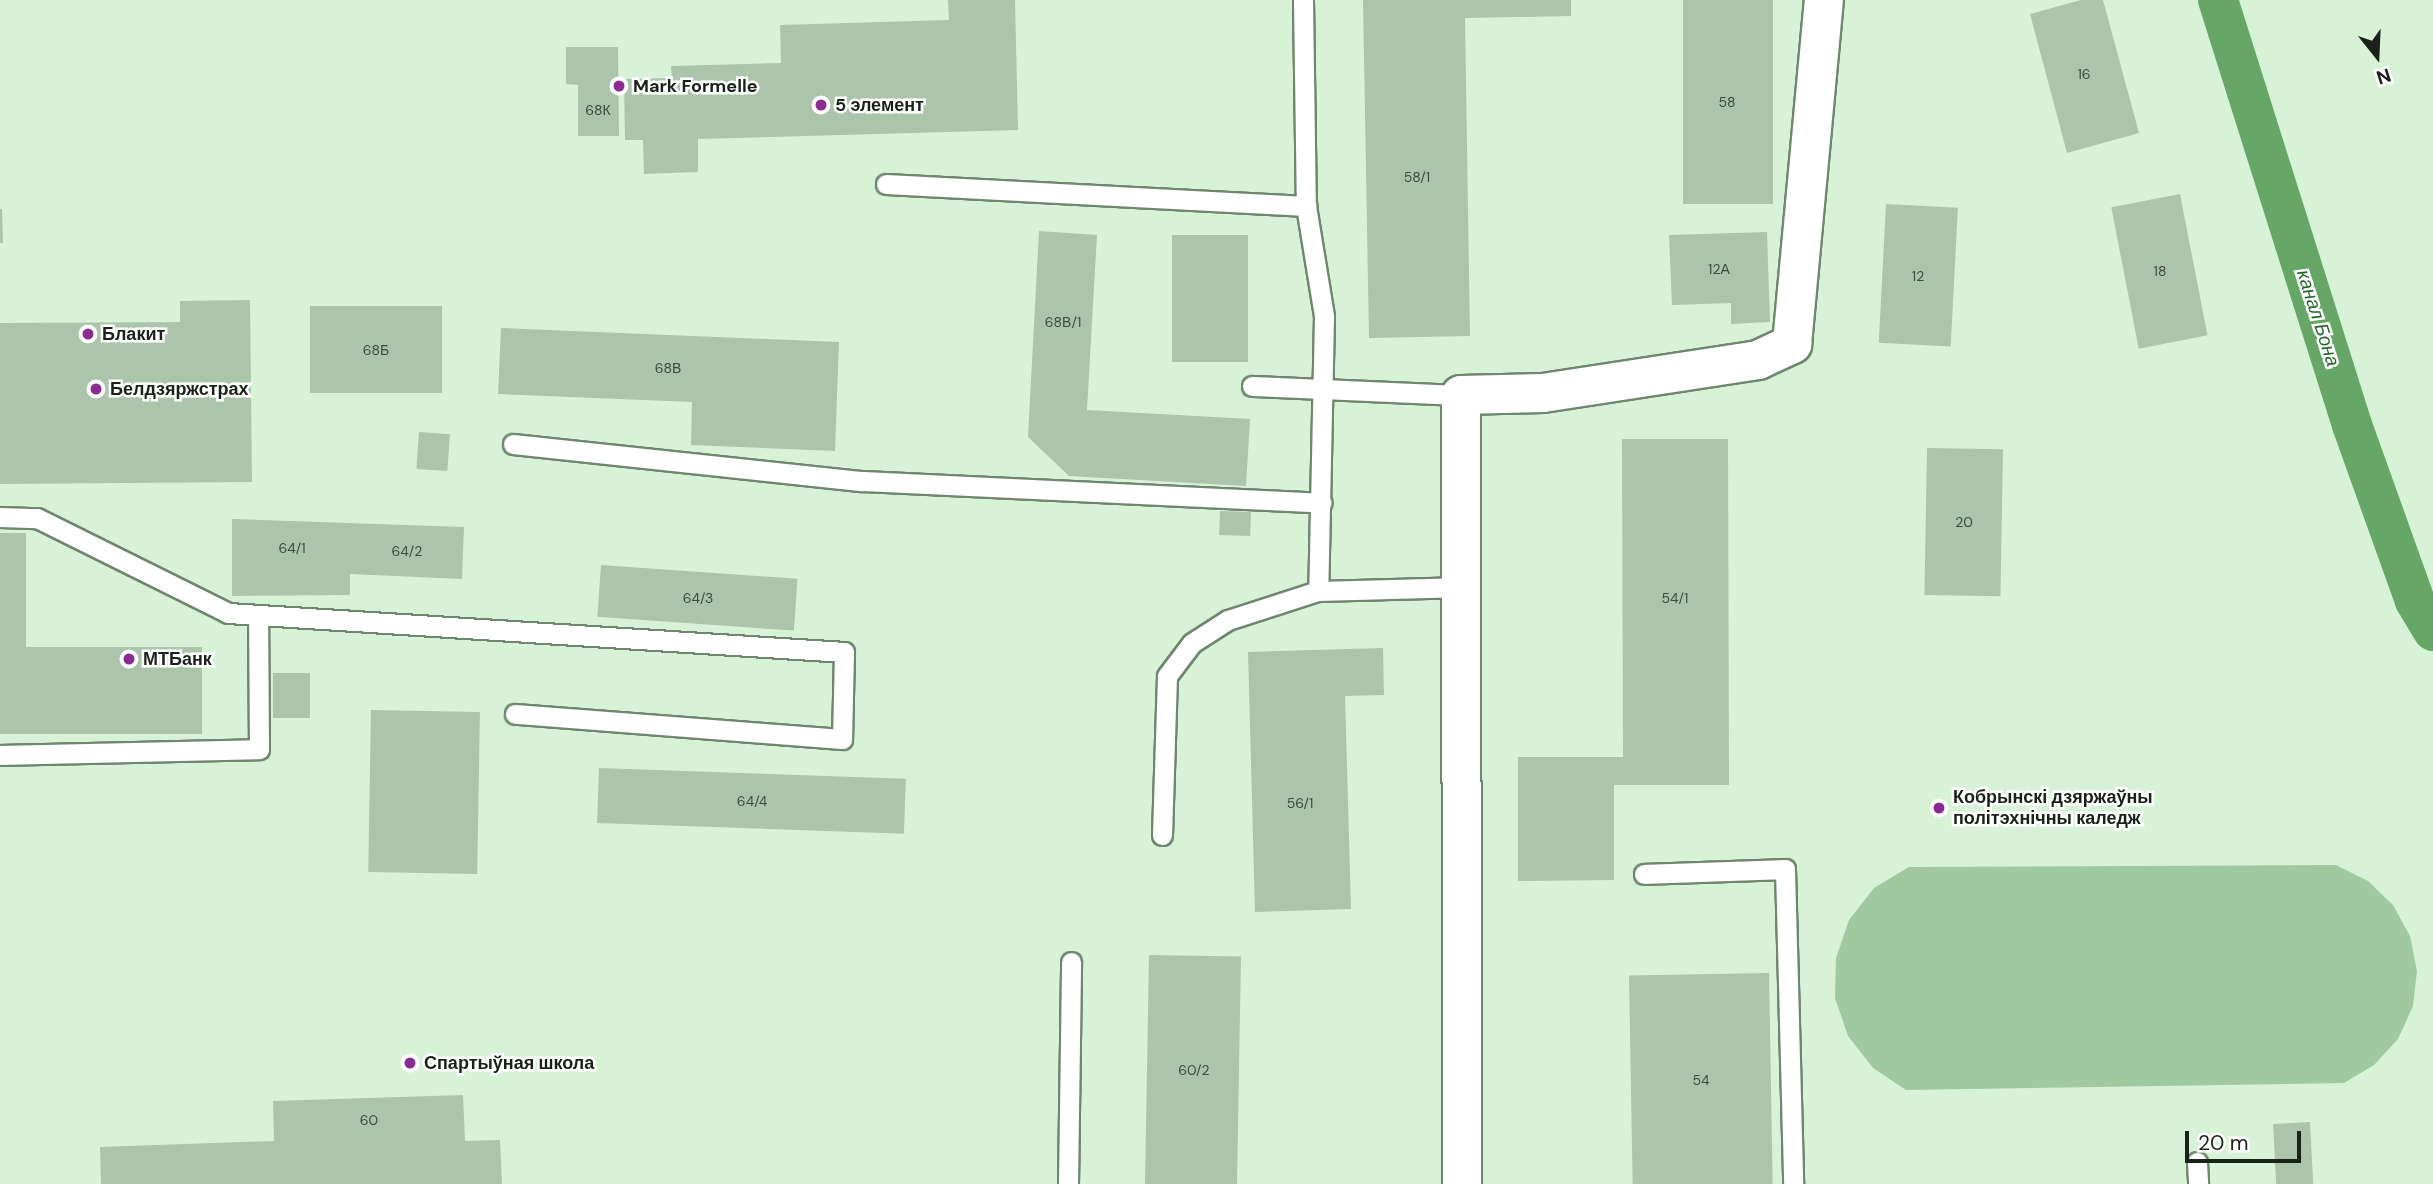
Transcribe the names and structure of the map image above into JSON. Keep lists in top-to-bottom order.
{
  "water": ["канал Бона"],
  "places": [
    "Mark Formelle",
    "5 элемент",
    "Блакит",
    "Белдзяржстрах",
    "МТБанк",
    "Кобрынскі дзяржаўны політэхнічны каледж",
    "Спартыўная школа"
  ],
  "house_numbers": [
    "16",
    "58",
    "68К",
    "58/1",
    "12А",
    "18",
    "12",
    "68В/1",
    "68Б",
    "68В",
    "20",
    "64/1",
    "64/2",
    "64/3",
    "54/1",
    "64/4",
    "56/1",
    "60/2",
    "54",
    "60"
  ],
  "scale_bar": "20 m",
  "north": "bottom"
}
